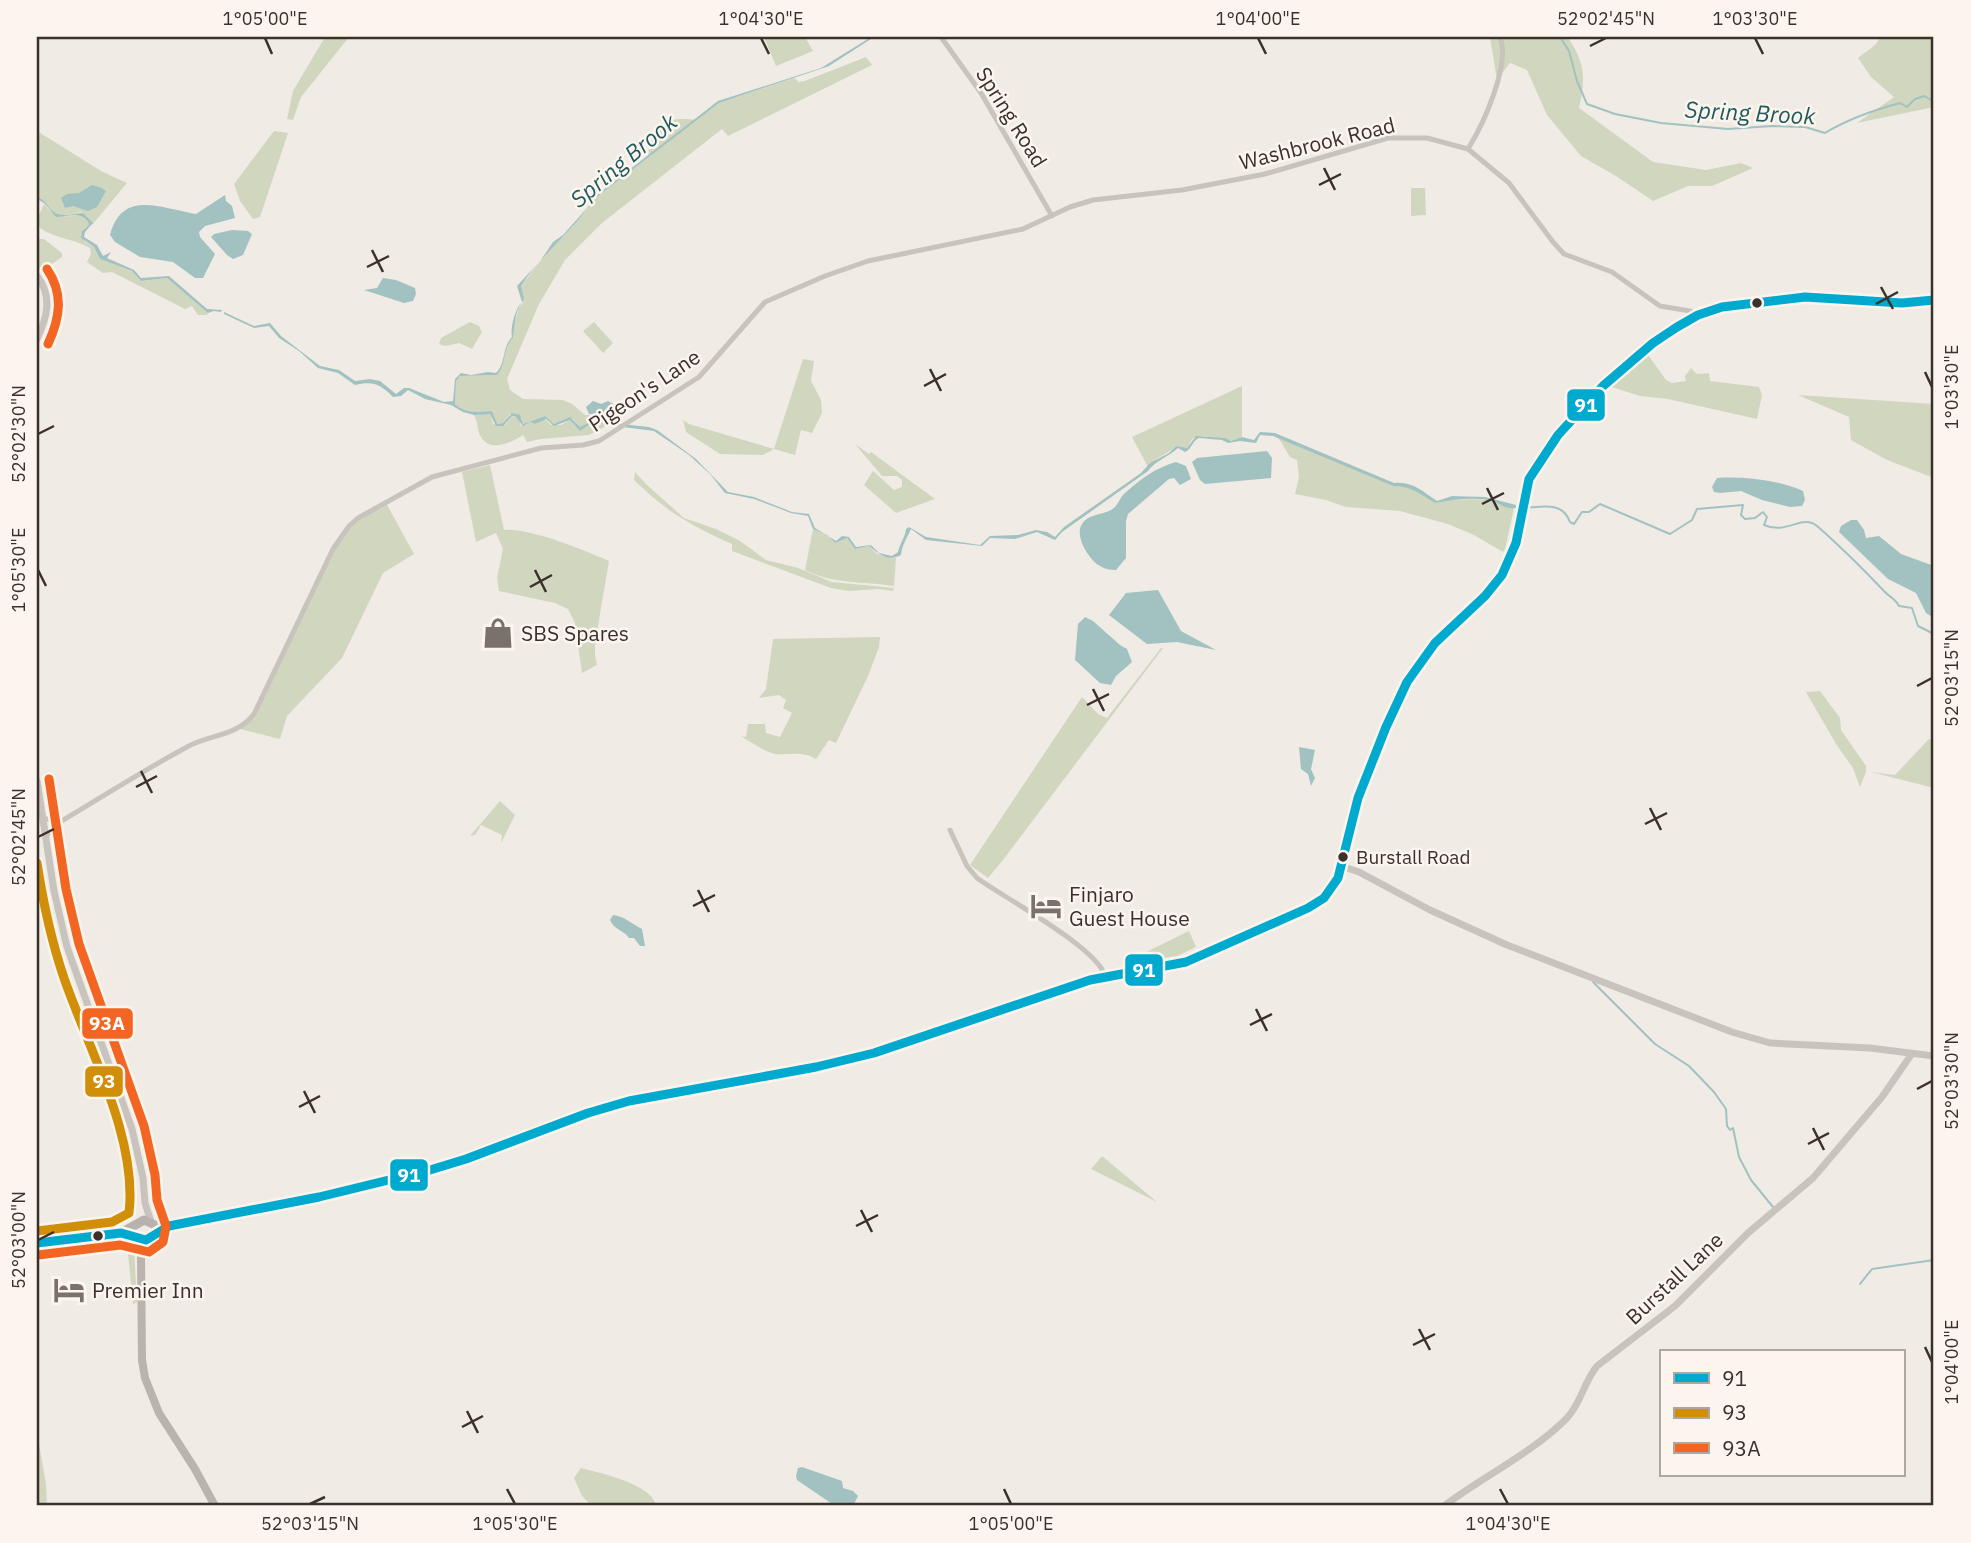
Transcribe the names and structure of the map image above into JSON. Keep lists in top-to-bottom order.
{
  "streets": {
    "street": [
      "Spring Road",
      "Washbrook Road",
      "Pigeon's Lane",
      "Burstall Lane"
    ]
  },
  "crossings": [
    ["Spring Road", "Washbrook Road"],
    ["Spring Road", "Pigeon's Lane"],
    ["Washbrook Road", "Pigeon's Lane"]
  ],
  "water": ["Spring Brook"],
  "places": {
    "shop": ["SBS Spares"],
    "other": ["Burstall Road"],
    "hotel": ["Finjaro Guest House", "Premier Inn"]
  },
  "lines": ["transit line 93A", "transit line 91", "transit line 93"],
  "legend": ["91", "93", "93A"],
  "coordinates": [
    "1°05'00\"E",
    "1°04'30\"E",
    "1°04'00\"E",
    "52°02'45\"N",
    "1°03'30\"E",
    "52°02'30\"N",
    "1°05'30\"E",
    "52°03'15\"N",
    "52°03'30\"N",
    "52°03'00\"N"
  ]
}
